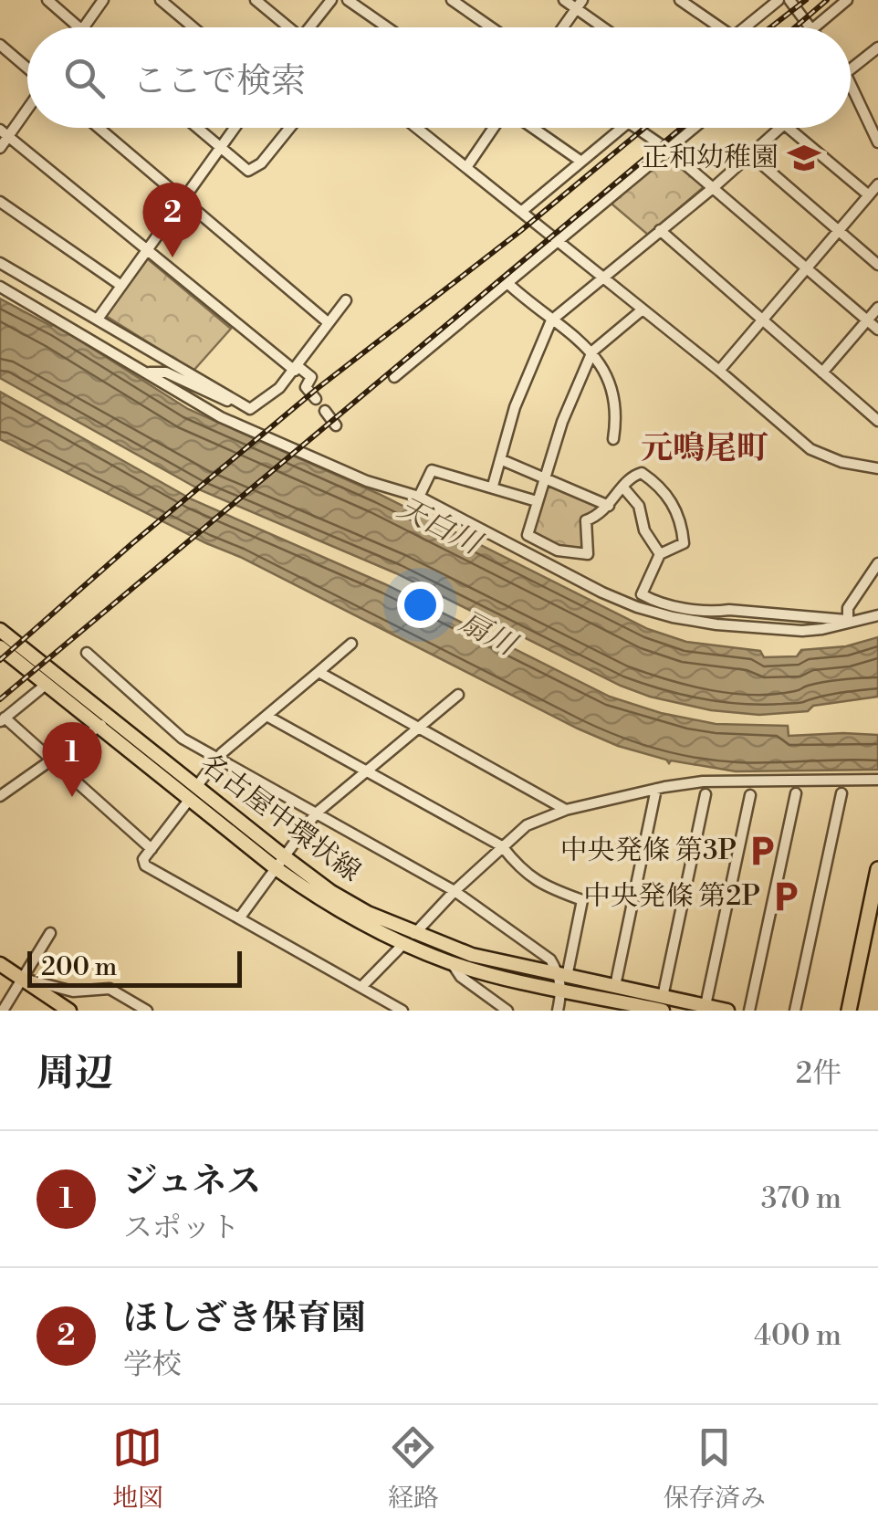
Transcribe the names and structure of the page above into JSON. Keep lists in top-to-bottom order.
{
  "streets": {
    "main road": ["名古屋中環状線"]
  },
  "districts": ["元鳴尾町"],
  "water": ["天白川", "扇川"],
  "places": {
    "school or university": ["正和幼稚園"],
    "parking": ["中央発條 第3P", "中央発條 第2P"]
  },
  "scale_bar": "200 m",
  "page": {
    "search": "ここで検索",
    "pins": ["2", "1"],
    "scale": "200 m",
    "heading": ["周辺", "2件"],
    "list": [
      {
        "mark": "1",
        "name": "ジュネス",
        "note": "スポット",
        "value": "370 m"
      },
      {
        "mark": "2",
        "name": "ほしざき保育園",
        "note": "学校",
        "value": "400 m"
      }
    ],
    "nav": ["地図", "経路", "保存済み"]
  }
}
